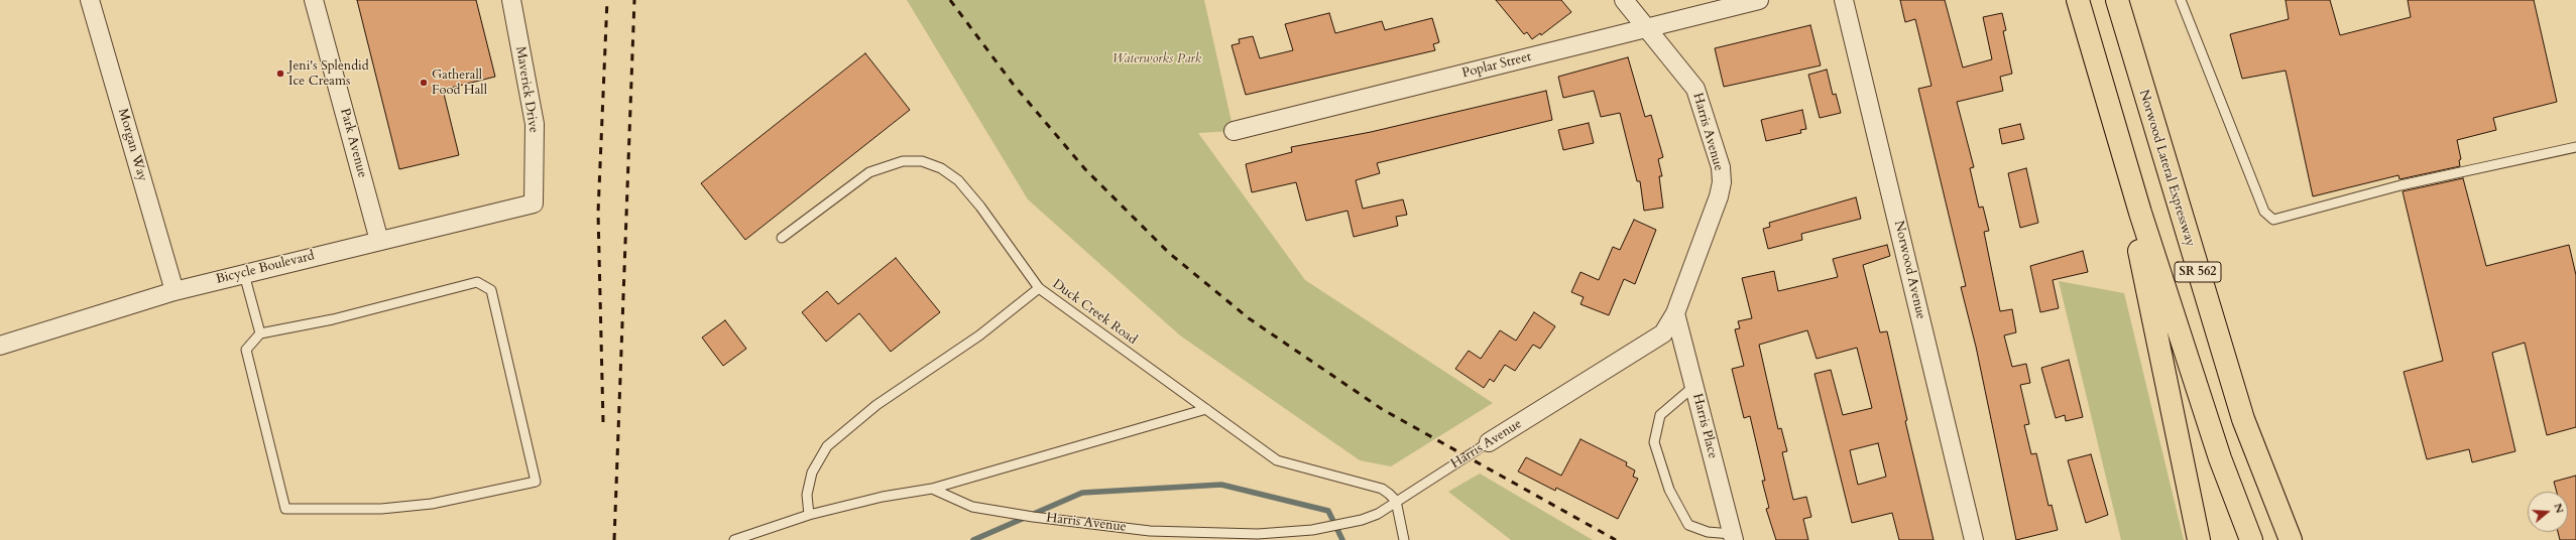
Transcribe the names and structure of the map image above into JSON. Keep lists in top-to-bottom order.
{
  "streets": {
    "highway": ["Norwood Lateral Expressway", "SR 562"],
    "street": [
      "Poplar Street",
      "Maverick Drive",
      "Harris Avenue",
      "Park Avenue",
      "Morgan Way",
      "Bicycle Boulevard",
      "Norwood Avenue",
      "Harris Place"
    ],
    "lane": ["Duck Creek Road"]
  },
  "crossings": [
    ["Poplar Street", "Harris Avenue"],
    ["Maverick Drive", "Bicycle Boulevard"],
    ["Harris Avenue", "Duck Creek Road"],
    ["Harris Avenue", "Harris Place"],
    ["Park Avenue", "Bicycle Boulevard"],
    ["Morgan Way", "Bicycle Boulevard"]
  ],
  "parks": ["Waterworks Park"],
  "places": ["Jeni's Splendid Ice Creams", "Gatherall Food Hall"],
  "north": "right"
}
